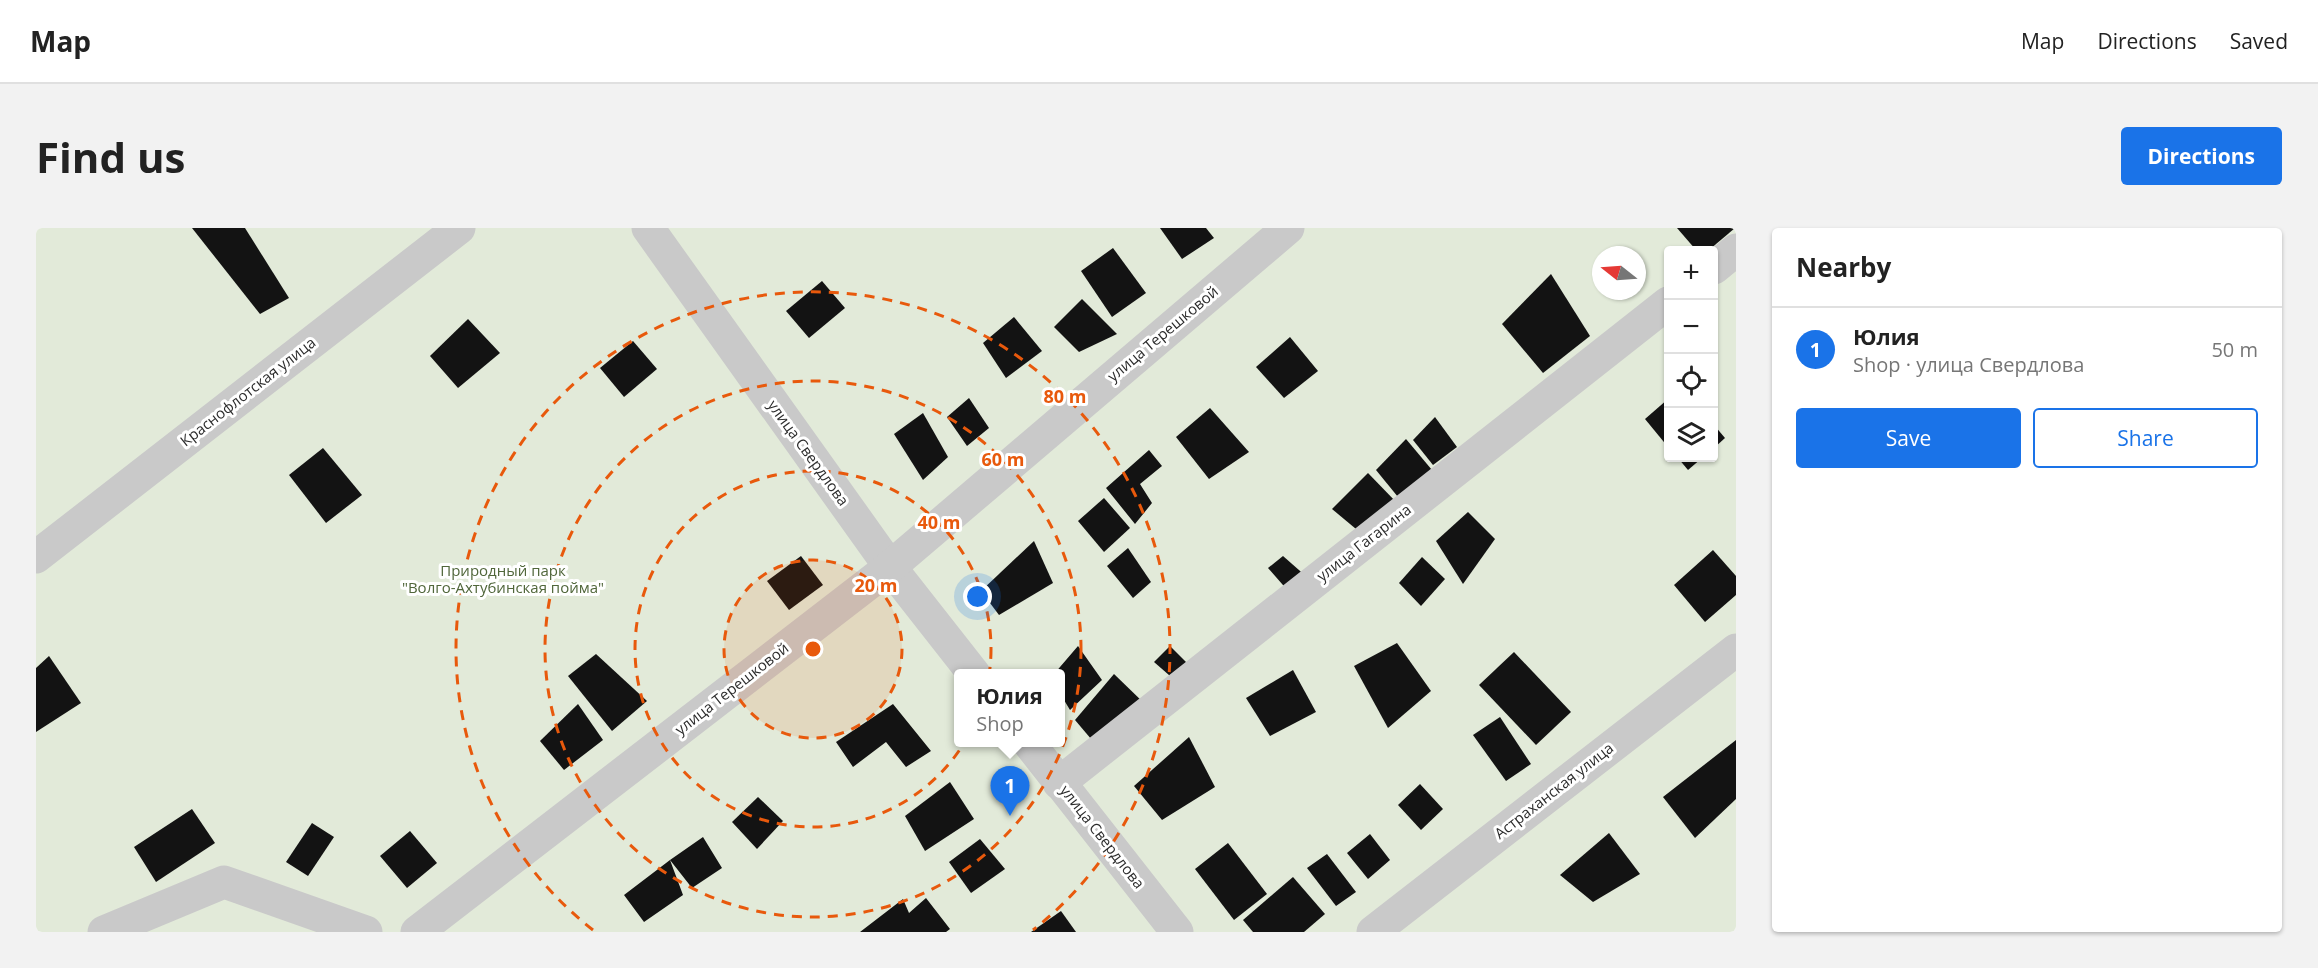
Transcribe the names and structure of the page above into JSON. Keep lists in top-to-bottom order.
{
  "streets": {
    "street": [
      "улица Терешковой",
      "Краснофлотская улица",
      "улица Свердлова",
      "улица Гагарина",
      "Астраханская улица"
    ]
  },
  "crossings": [
    ["улица Терешковой", "улица Свердлова"],
    ["улица Свердлова", "улица Гагарина"]
  ],
  "parks": ["Природный парк \"Волго-Ахтубинская пойма\""],
  "north": "left",
  "page": {
    "header": "Map",
    "nav": ["Map", "Directions", "Saved"],
    "buttons": [
      "Directions",
      ["Save", "Share"]
    ],
    "title": "Find us",
    "heading": "Nearby",
    "map_buttons": ["+", "−"],
    "list": [
      {
        "mark": "1",
        "name": "Юлия",
        "note": "Shop · улица Свердлова",
        "value": "50 m"
      }
    ],
    "popup": ["Юлия", "Shop"],
    "pins": "1"
  },
  "rings": [
    "80 m",
    "60 m",
    "40 m",
    "20 m"
  ]
}
